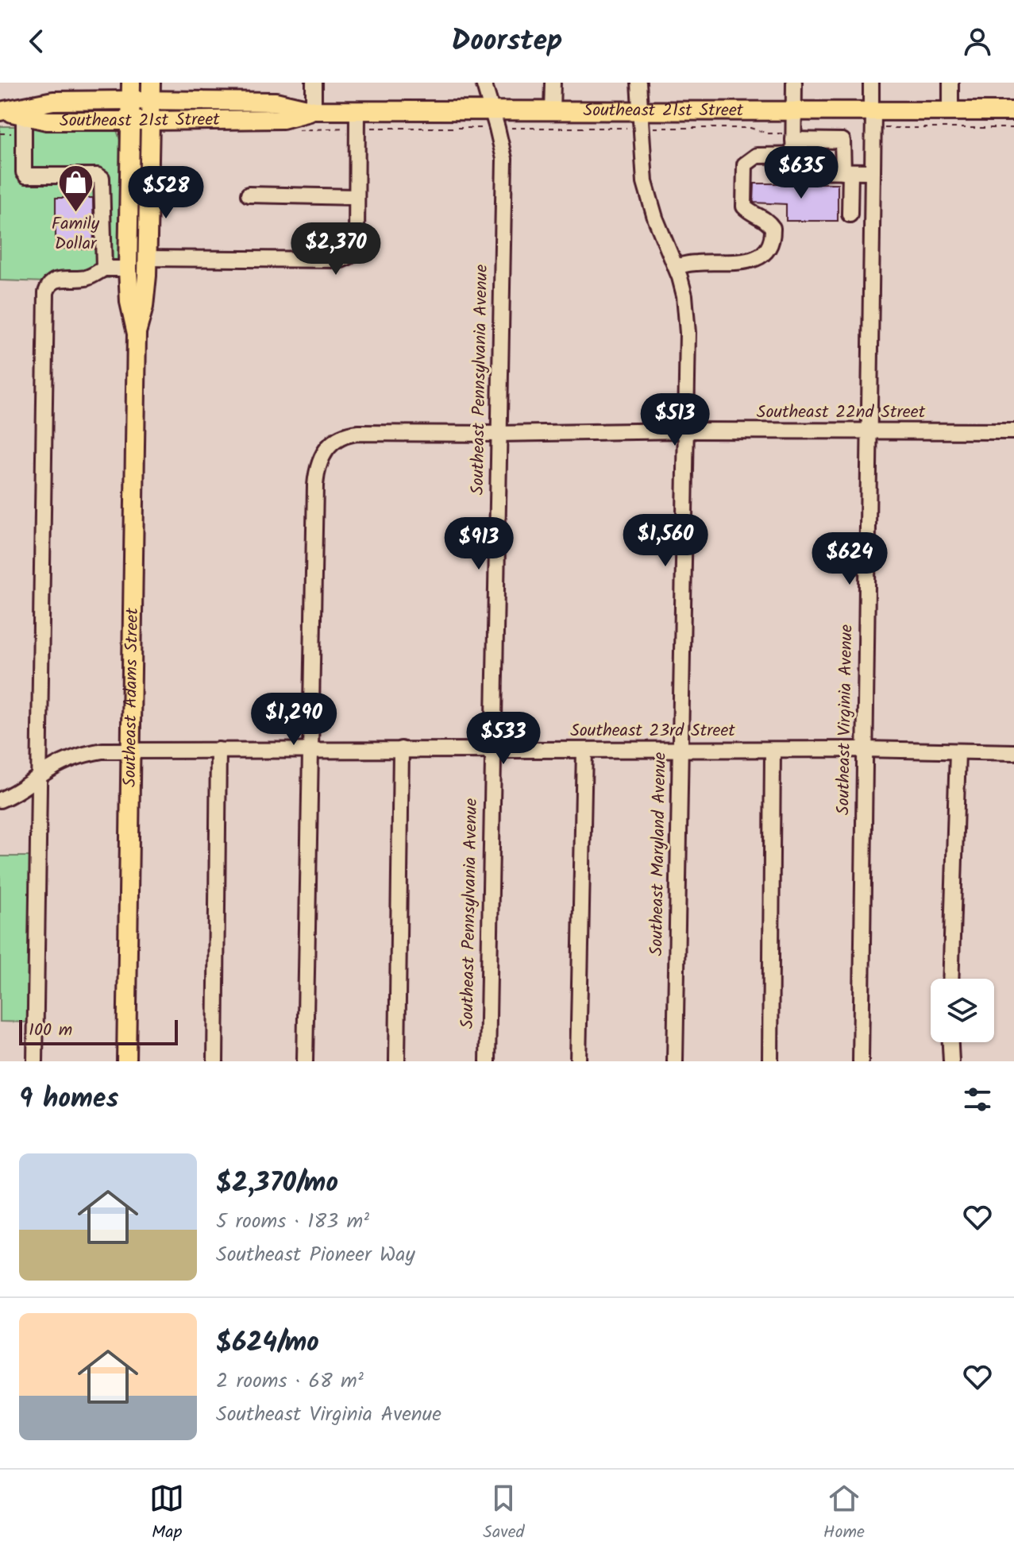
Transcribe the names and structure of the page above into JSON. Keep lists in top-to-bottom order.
{
  "streets": {
    "main road": ["Southeast 21st Street", "Southeast Adams Street"],
    "street": [
      "Southeast Pennsylvania Avenue",
      "Southeast 22nd Street",
      "Southeast Virginia Avenue",
      "Southeast 23rd Street",
      "Southeast Maryland Avenue"
    ]
  },
  "crossings": [
    ["Southeast 21st Street", "Southeast Pennsylvania Avenue"],
    ["Southeast 21st Street", "Southeast Adams Street"],
    ["Southeast 21st Street", "Southeast Virginia Avenue"],
    ["Southeast 21st Street", "Southeast Maryland Avenue"],
    ["Southeast Pennsylvania Avenue", "Southeast 22nd Street"],
    ["Southeast Pennsylvania Avenue", "Southeast 23rd Street"],
    ["Southeast 22nd Street", "Southeast Virginia Avenue"],
    ["Southeast 22nd Street", "Southeast 23rd Street"],
    ["Southeast 22nd Street", "Southeast Maryland Avenue"],
    ["Southeast Adams Street", "Southeast 23rd Street"],
    ["Southeast Virginia Avenue", "Southeast 23rd Street"],
    ["Southeast 23rd Street", "Southeast Maryland Avenue"]
  ],
  "places": {
    "shop": ["Family Dollar"]
  },
  "scale_bar": "100 m",
  "page": {
    "header": "Doorstep",
    "price": [
      "$635",
      "$528",
      "$2,370",
      "$513",
      "$1,560",
      "$913",
      "$624",
      "$1,290",
      "$533"
    ],
    "scale": "100 m",
    "heading": "9 homes",
    "list": [
      {
        "name": "$2,370/mo",
        "note": "5 rooms · 183 m² · Southeast Pioneer Way"
      },
      {
        "name": "$624/mo",
        "note": "2 rooms · 68 m² · Southeast Virginia Avenue"
      }
    ],
    "tabs": ["Map", "Saved", "Home"]
  }
}
